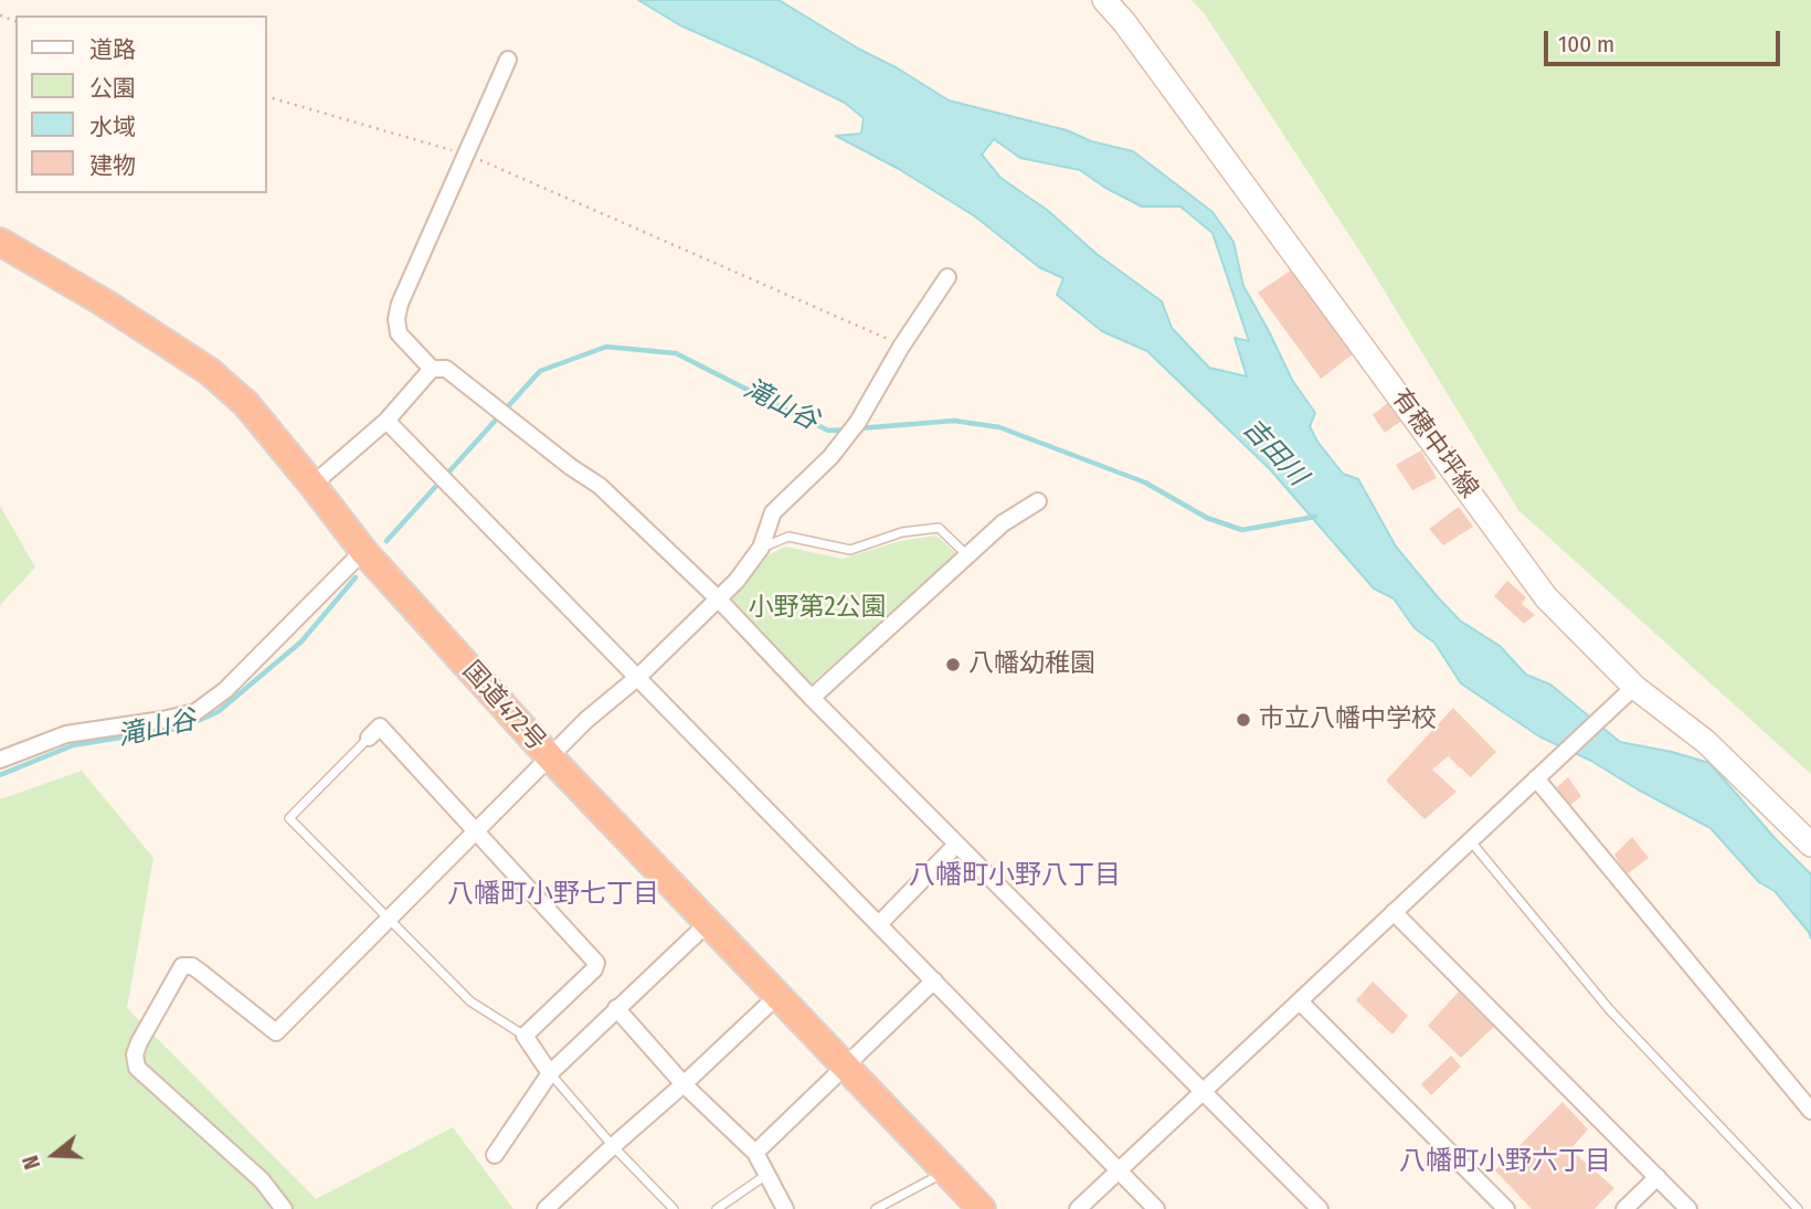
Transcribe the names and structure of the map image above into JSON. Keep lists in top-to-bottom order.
{
  "streets": {
    "highway": ["国道472号"],
    "main road": ["有穂中坪線"]
  },
  "districts": ["八幡町小野八丁目", "八幡町小野七丁目", "八幡町小野六丁目"],
  "water": ["滝山谷", "吉田川"],
  "parks": ["小野第2公園"],
  "places": ["八幡幼稚園", "市立八幡中学校"],
  "legend": [
    "道路",
    "公園",
    "水域",
    "建物"
  ],
  "scale_bar": "100 m",
  "north": "left"
}
